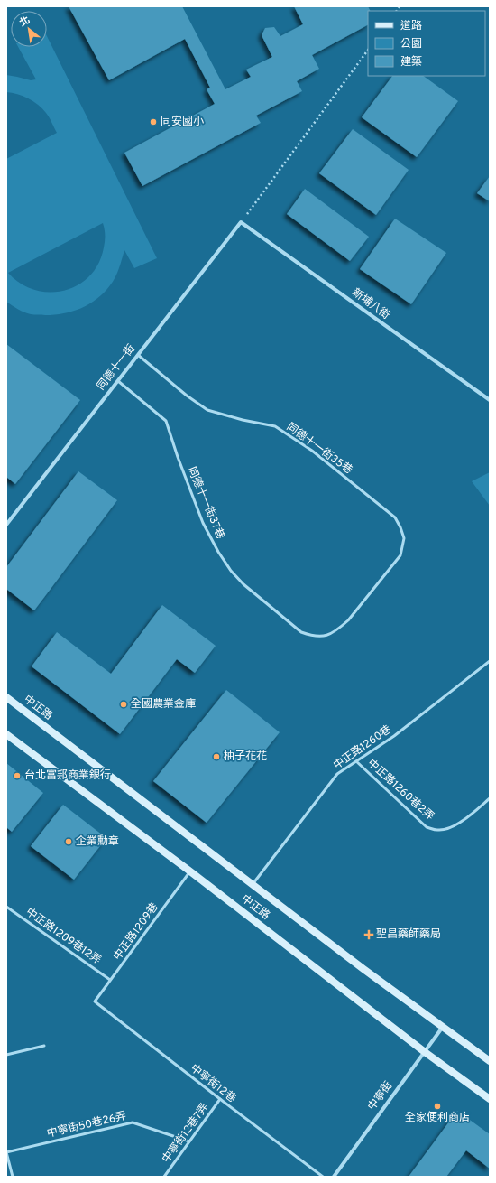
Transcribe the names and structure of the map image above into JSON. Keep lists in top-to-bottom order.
{
  "streets": {
    "street": [
      "新埔八街",
      "同德十一街",
      "中正路",
      "中寧街"
    ],
    "lane": [
      "同德十一街35巷",
      "同德十一街37巷",
      "中正路1260巷",
      "中正路1260巷2弄",
      "中正路1209巷",
      "中正路1209巷12弄",
      "中寧街12巷",
      "中寧街50巷26弄",
      "中寧街12巷7弄"
    ]
  },
  "crossings": [
    ["新埔八街", "同德十一街"],
    ["同德十一街", "同德十一街35巷"],
    ["同德十一街", "同德十一街37巷"],
    ["同德十一街35巷", "同德十一街37巷"],
    ["中正路", "中正路1260巷"],
    ["中正路", "中正路1209巷"],
    ["中正路", "中寧街"],
    ["中正路1260巷", "中正路1260巷2弄"],
    ["中正路1209巷", "中正路1209巷12弄"],
    ["中正路1209巷", "中寧街12巷"],
    ["中寧街12巷", "中寧街12巷7弄"],
    ["中寧街50巷26弄", "中寧街12巷7弄"]
  ],
  "places": {
    "other": [
      "同安國小",
      "全國農業金庫",
      "柚子花花",
      "台北富邦商業銀行",
      "企業勳章",
      "全家便利商店"
    ],
    "health": ["聖昌藥師藥局"]
  },
  "legend": ["道路", "公園", "建築"],
  "north": "top left"
}
